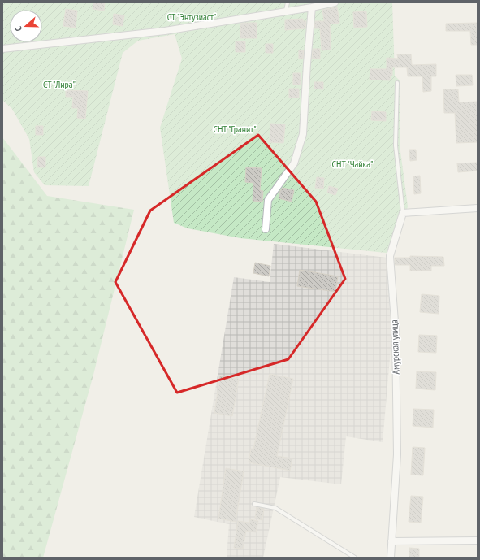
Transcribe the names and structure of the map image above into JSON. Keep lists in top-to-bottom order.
{
  "streets": {
    "street": ["Амурская улица"]
  },
  "parks": [
    "СТ \"Энтузиаст\"",
    "СТ \"Лира\"",
    "СНТ \"Гранит\"",
    "СНТ \"Чайка\""
  ],
  "north": "left"
}
